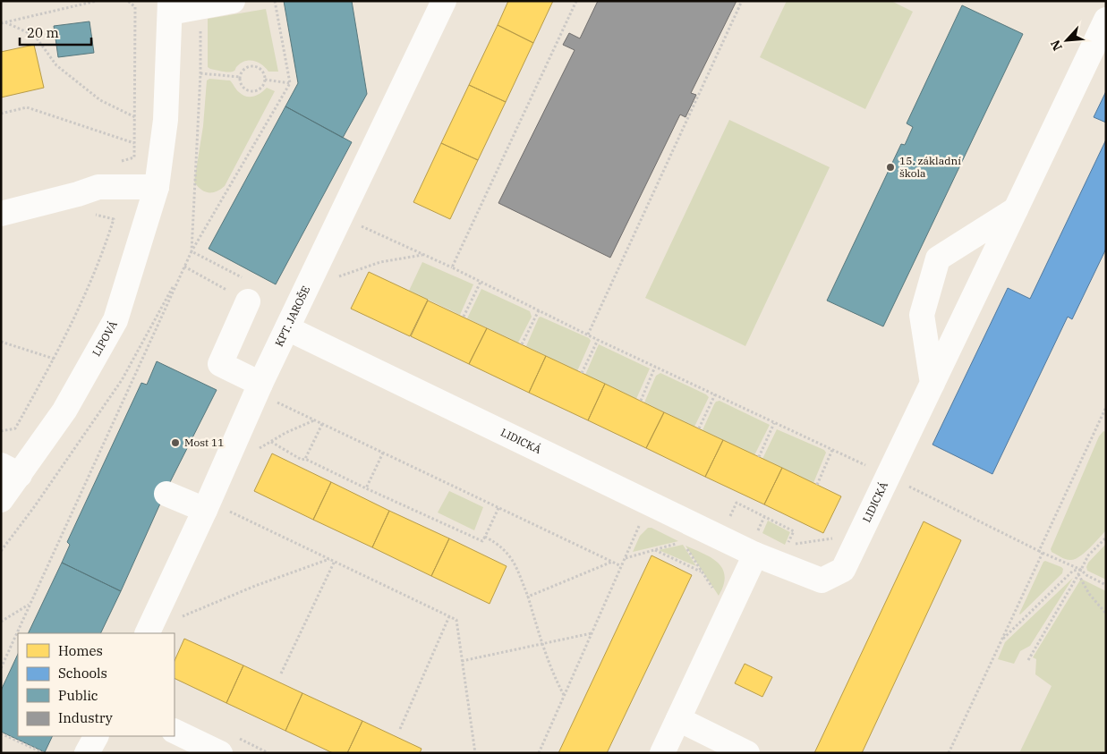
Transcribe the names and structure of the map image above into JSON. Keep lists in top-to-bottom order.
{
  "streets": {
    "street": ["KPT. JAROŠE", "LIPOVÁ", "LIDICKÁ"]
  },
  "crossings": [
    ["KPT. JAROŠE", "LIDICKÁ"]
  ],
  "places": ["15. základní škola", "Most 11"],
  "legend": [
    "Homes",
    "Schools",
    "Public",
    "Industry"
  ],
  "scale_bar": "20 m",
  "north": "bottom left"
}
